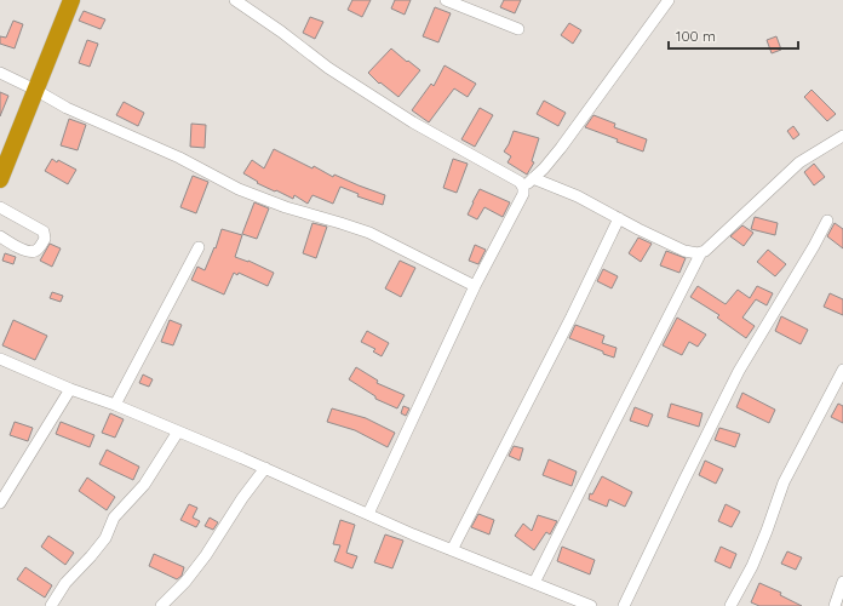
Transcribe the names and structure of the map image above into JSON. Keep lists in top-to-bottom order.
{
  "scale_bar": "100 m"
}
